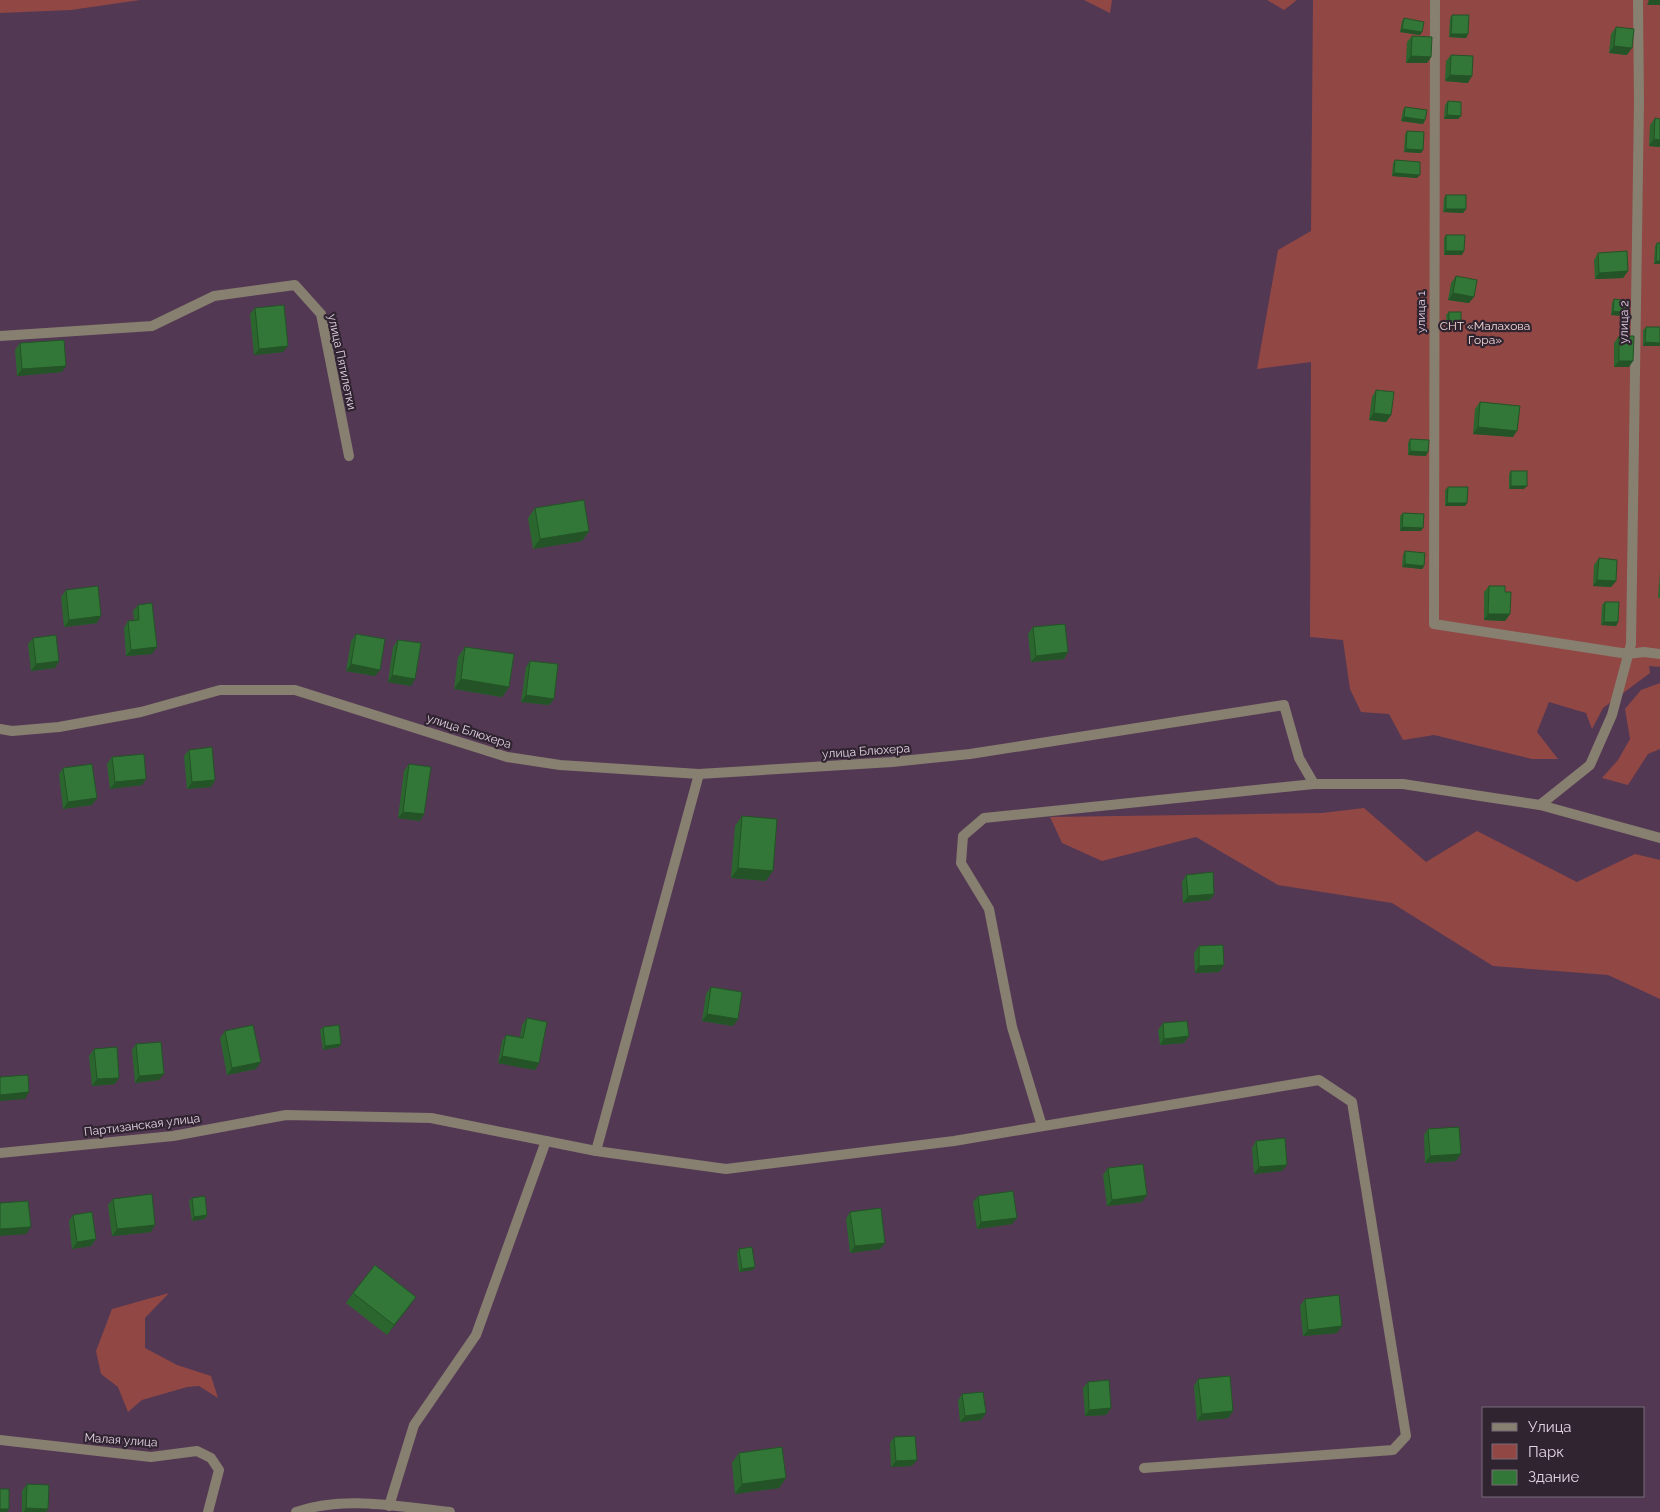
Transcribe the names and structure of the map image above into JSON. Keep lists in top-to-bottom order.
{
  "streets": {
    "street": [
      "улица 1",
      "улица 2",
      "улица Пятилетки",
      "улица Блюхера",
      "Партизанская улица",
      "Малая улица"
    ]
  },
  "crossings": [
    ["улица 1", "улица 2"]
  ],
  "parks": ["СНТ «Малахова Гора»"],
  "legend": ["Улица", "Парк", "Здание"]
}
